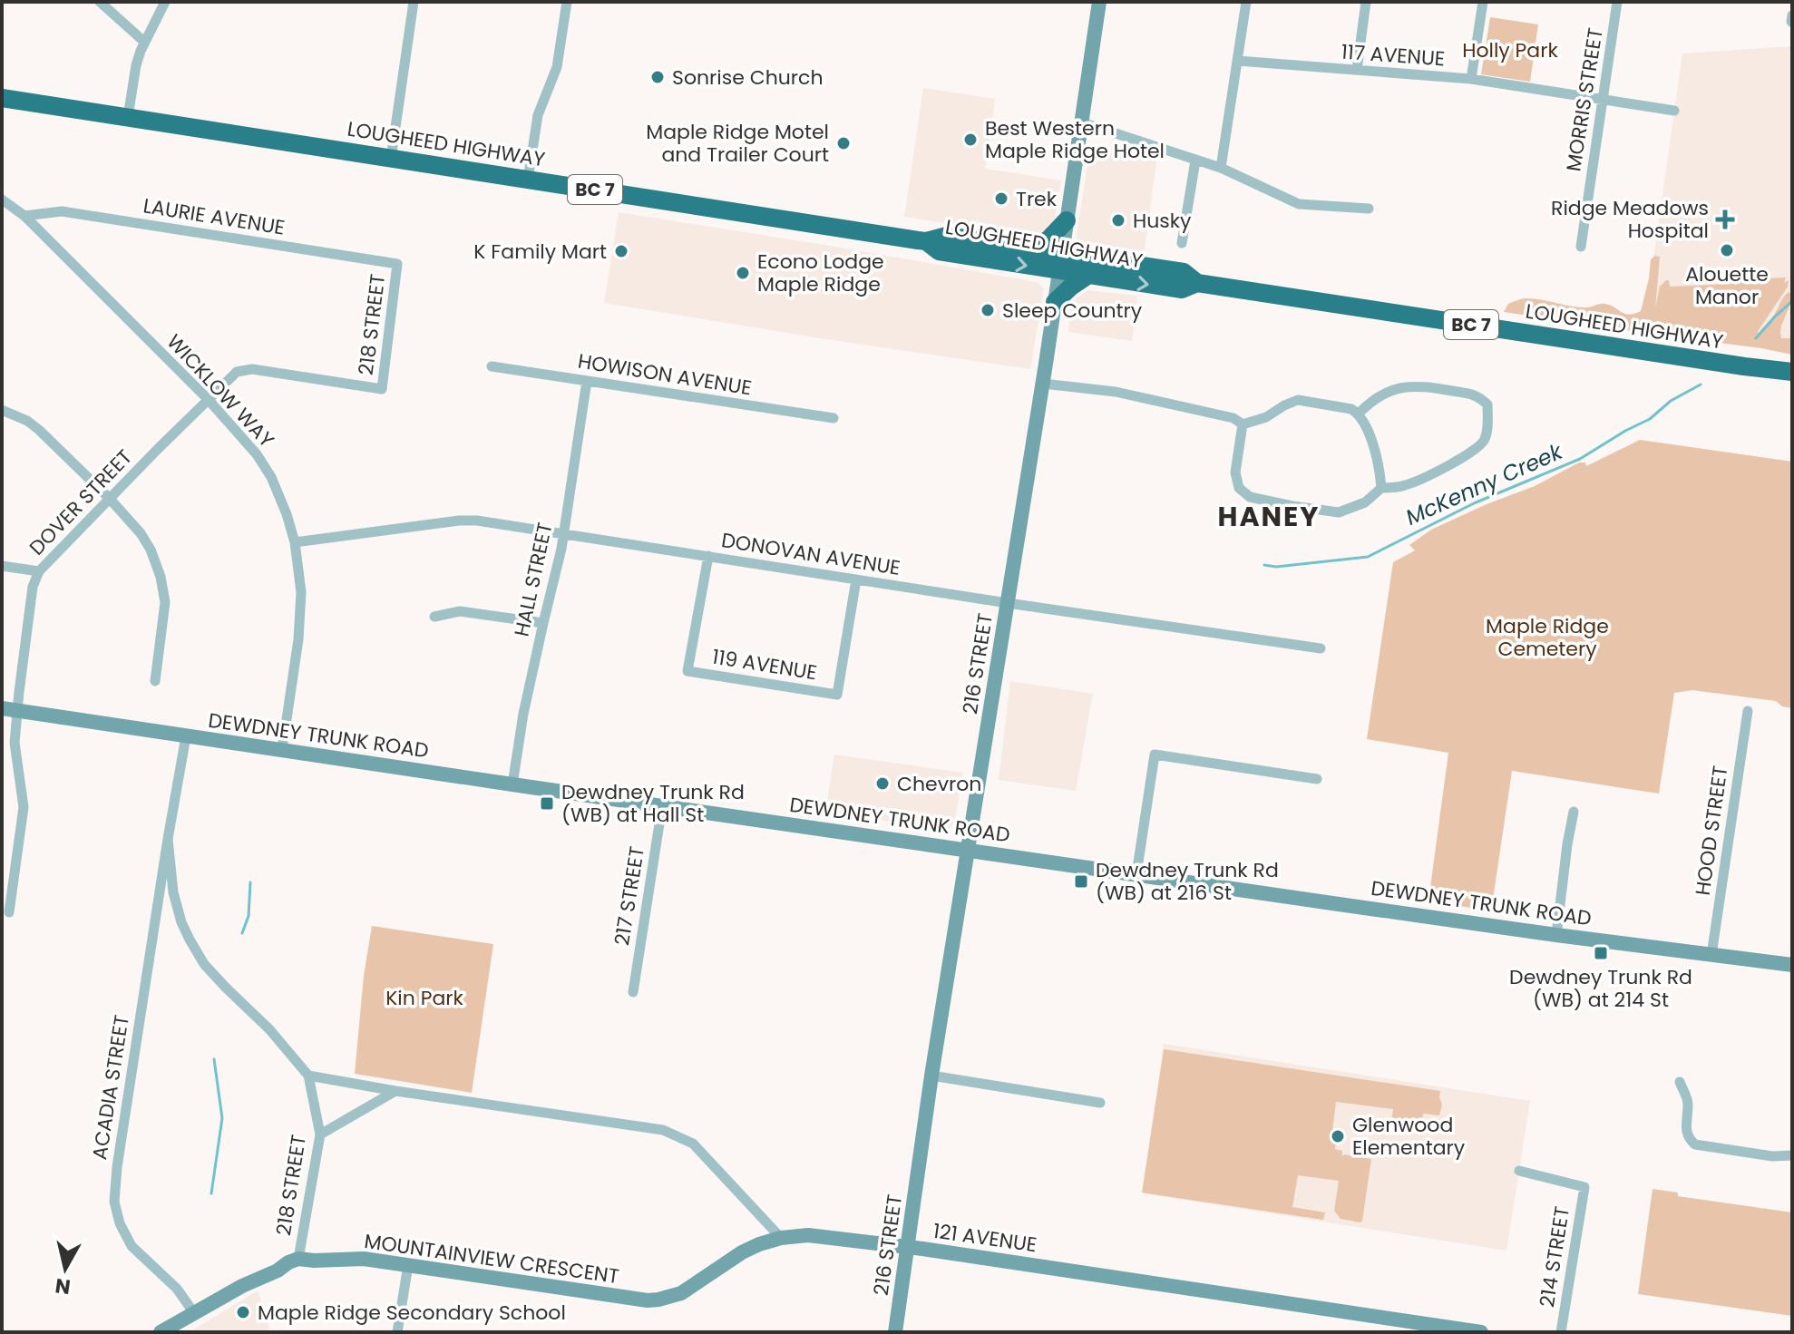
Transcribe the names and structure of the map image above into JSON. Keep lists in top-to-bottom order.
{
  "streets": {
    "highway": ["LOUGHEED HIGHWAY", "BC 7"],
    "main road": [
      "216 STREET",
      "DEWDNEY TRUNK ROAD",
      "121 AVENUE",
      "MOUNTAINVIEW CRESCENT"
    ],
    "street": [
      "117 AVENUE",
      "MORRIS STREET",
      "LAURIE AVENUE",
      "218 STREET",
      "HOWISON AVENUE",
      "WICKLOW WAY",
      "DOVER STREET",
      "DONOVAN AVENUE",
      "HALL STREET",
      "119 AVENUE",
      "HOOD STREET",
      "217 STREET",
      "ACADIA STREET",
      "214 STREET"
    ]
  },
  "crossings": [
    ["117 AVENUE", "MORRIS STREET"],
    ["LOUGHEED HIGHWAY", "216 STREET"],
    ["LAURIE AVENUE", "218 STREET"],
    ["LAURIE AVENUE", "WICKLOW WAY"],
    ["218 STREET", "DOVER STREET"],
    ["218 STREET", "ACADIA STREET"],
    ["218 STREET", "MOUNTAINVIEW CRESCENT"],
    ["HOWISON AVENUE", "HALL STREET"],
    ["WICKLOW WAY", "DOVER STREET"],
    ["WICKLOW WAY", "DONOVAN AVENUE"],
    ["WICKLOW WAY", "DEWDNEY TRUNK ROAD"],
    ["DOVER STREET", "DEWDNEY TRUNK ROAD"],
    ["DONOVAN AVENUE", "HALL STREET"],
    ["DONOVAN AVENUE", "216 STREET"],
    ["DONOVAN AVENUE", "119 AVENUE"],
    ["HALL STREET", "DEWDNEY TRUNK ROAD"],
    ["216 STREET", "DEWDNEY TRUNK ROAD"],
    ["216 STREET", "121 AVENUE"],
    ["DEWDNEY TRUNK ROAD", "HOOD STREET"],
    ["DEWDNEY TRUNK ROAD", "217 STREET"],
    ["DEWDNEY TRUNK ROAD", "ACADIA STREET"],
    ["ACADIA STREET", "MOUNTAINVIEW CRESCENT"],
    ["121 AVENUE", "MOUNTAINVIEW CRESCENT"]
  ],
  "districts": ["HANEY"],
  "water": ["McKenny Creek"],
  "parks": ["Holly Park", "Maple Ridge Cemetery", "Kin Park"],
  "places": {
    "other": [
      "Sonrise Church",
      "Best Western Maple Ridge Hotel",
      "Maple Ridge Motel and Trailer Court",
      "Trek",
      "Husky",
      "Alouette Manor",
      "K Family Mart",
      "Econo Lodge Maple Ridge",
      "Sleep Country",
      "Chevron",
      "Glenwood Elementary",
      "Maple Ridge Secondary School"
    ],
    "health": ["Ridge Meadows Hospital"],
    "transit": ["Dewdney Trunk Rd (WB) at Hall St", "Dewdney Trunk Rd (WB) at 216 St", "Dewdney Trunk Rd (WB) at 214 St"]
  },
  "north": "bottom"
}
